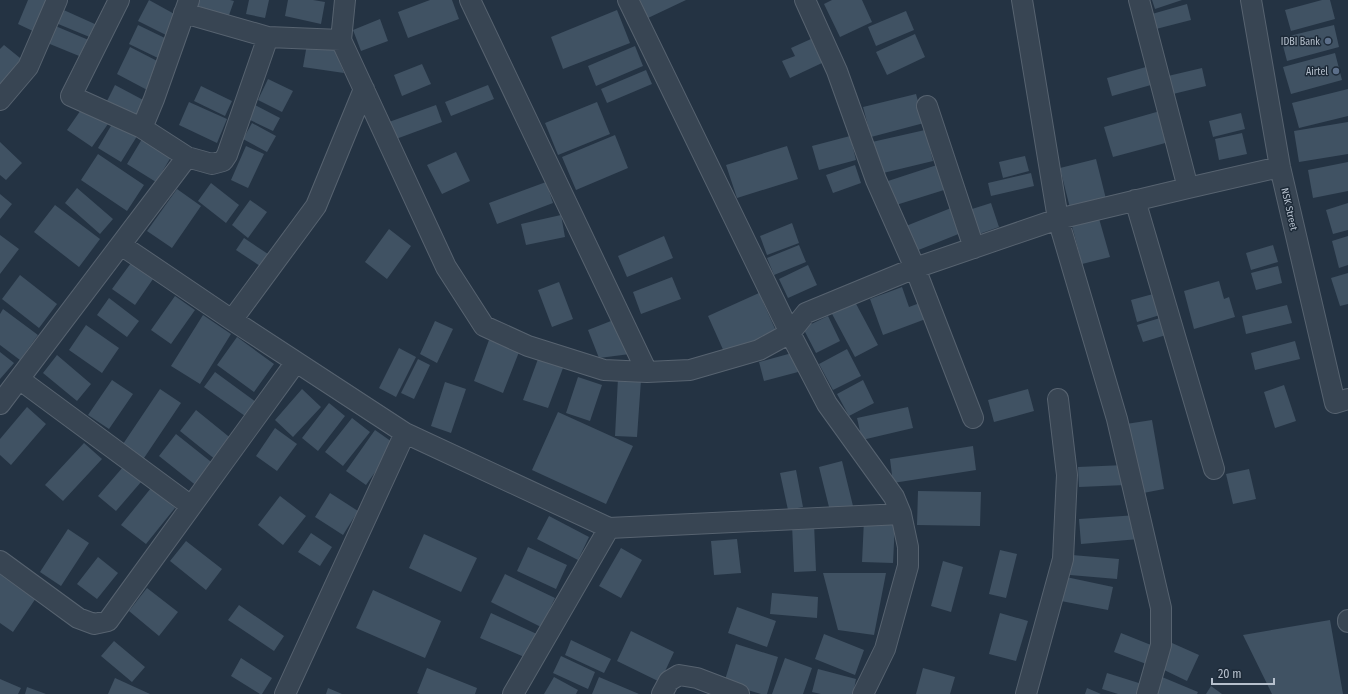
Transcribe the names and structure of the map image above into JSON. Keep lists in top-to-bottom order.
{
  "streets": {
    "street": ["NSK Street"]
  },
  "places": ["IDBI Bank", "Airtel"],
  "scale_bar": "20 m"
}
